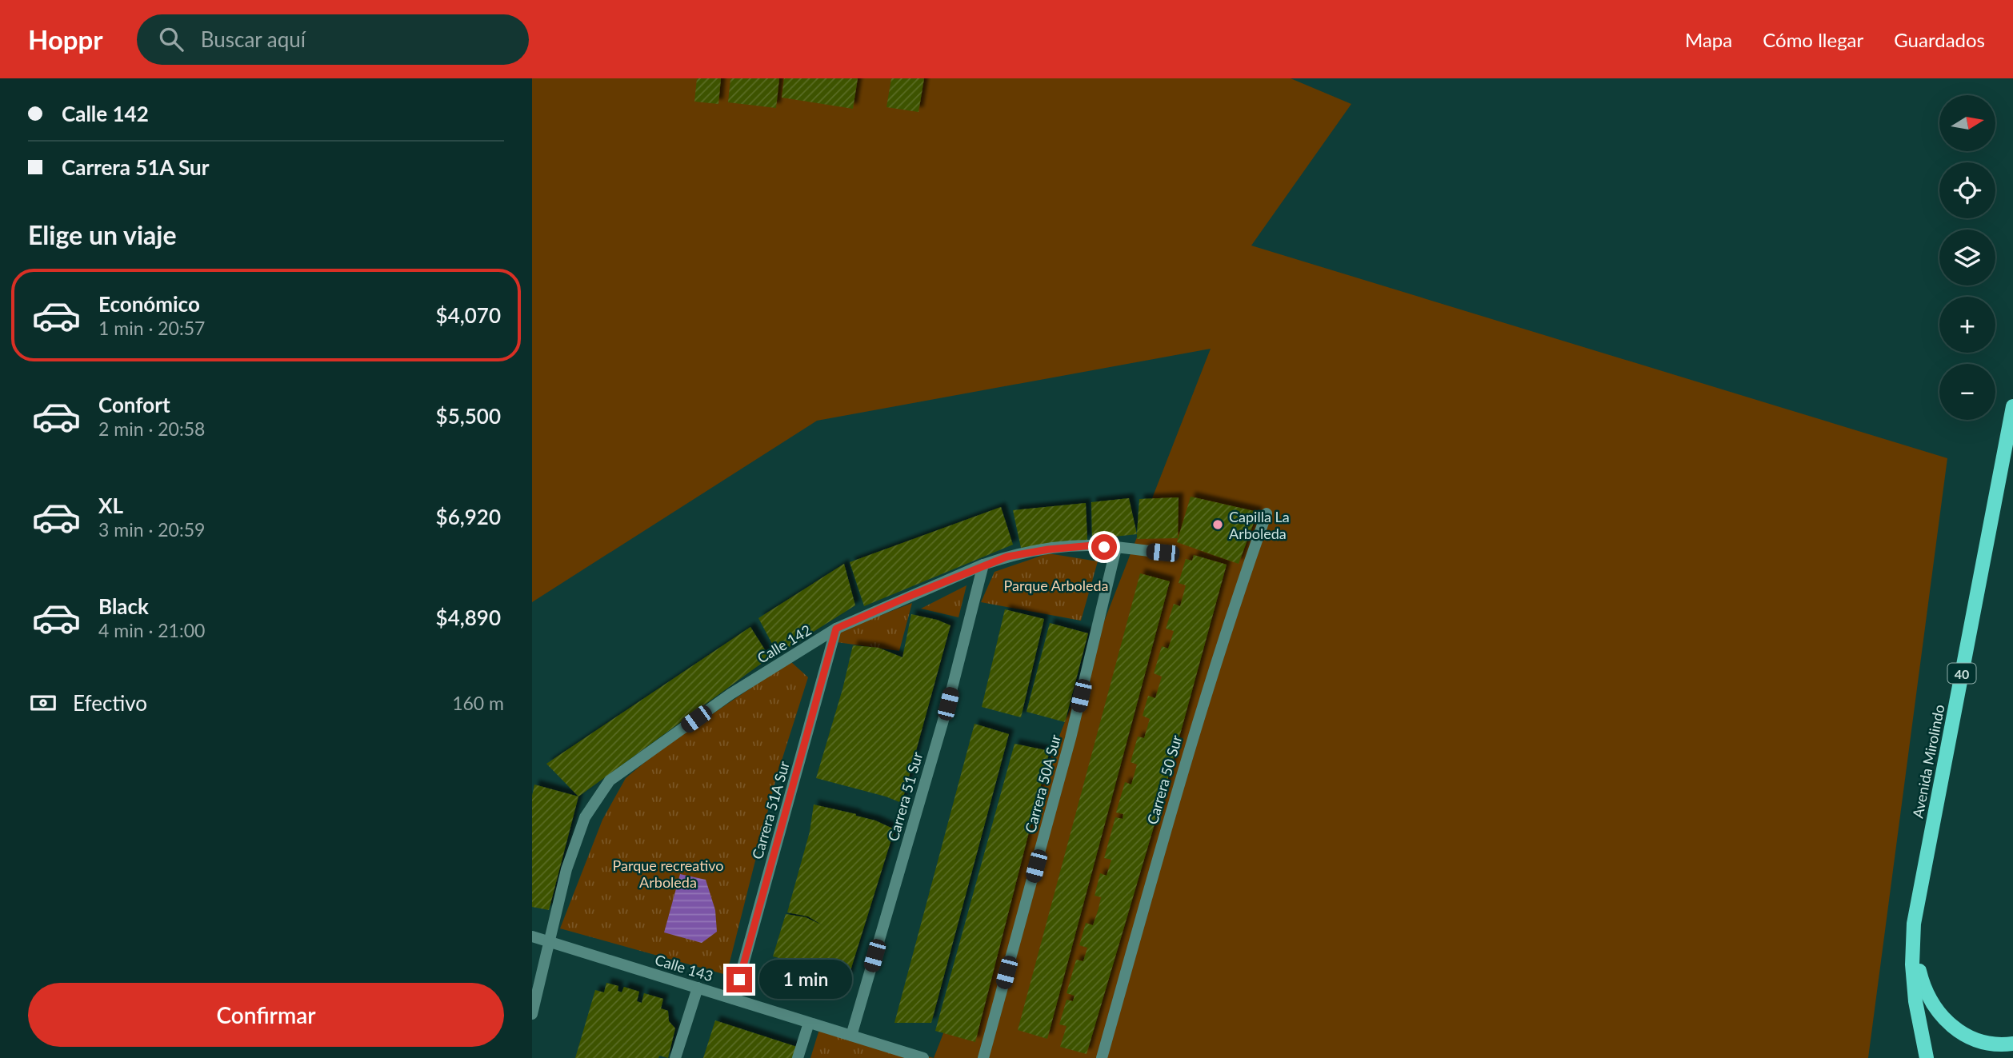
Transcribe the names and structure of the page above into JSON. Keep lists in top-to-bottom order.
{
  "streets": {
    "main road": ["40", "Avenida Mirolindo"],
    "street": [
      "Calle 142",
      "Carrera 50 Sur",
      "Carrera 50A Sur",
      "Carrera 51 Sur",
      "Carrera 51A Sur",
      "Calle 143"
    ]
  },
  "crossings": [
    ["Calle 142", "Carrera 50A Sur"],
    ["Calle 142", "Carrera 51 Sur"],
    ["Calle 142", "Carrera 51A Sur"],
    ["Calle 142", "Calle 143"],
    ["Carrera 51 Sur", "Calle 143"],
    ["Carrera 51A Sur", "Calle 143"]
  ],
  "parks": ["Parque Arboleda", "Parque recreativo Arboleda"],
  "places": ["Capilla La Arboleda"],
  "north": "right",
  "page": {
    "header": "Hoppr",
    "search": "Buscar aquí",
    "nav": ["Mapa", "Cómo llegar", "Guardados"],
    "banner": ["Calle 142", "Carrera 51A Sur"],
    "map_buttons": ["+", "−"],
    "heading": "Elige un viaje",
    "list": [
      {
        "name": "Económico",
        "note": "1 min · 20:57",
        "value": "$4,070"
      },
      {
        "name": "Confort",
        "note": "2 min · 20:58",
        "value": "$5,500"
      },
      {
        "name": "XL",
        "note": "3 min · 20:59",
        "value": "$6,920"
      },
      {
        "name": "Black",
        "note": "4 min · 21:00",
        "value": "$4,890"
      }
    ],
    "pay": ["Efectivo", "160 m"],
    "bubble": "1 min",
    "buttons": "Confirmar"
  }
}
